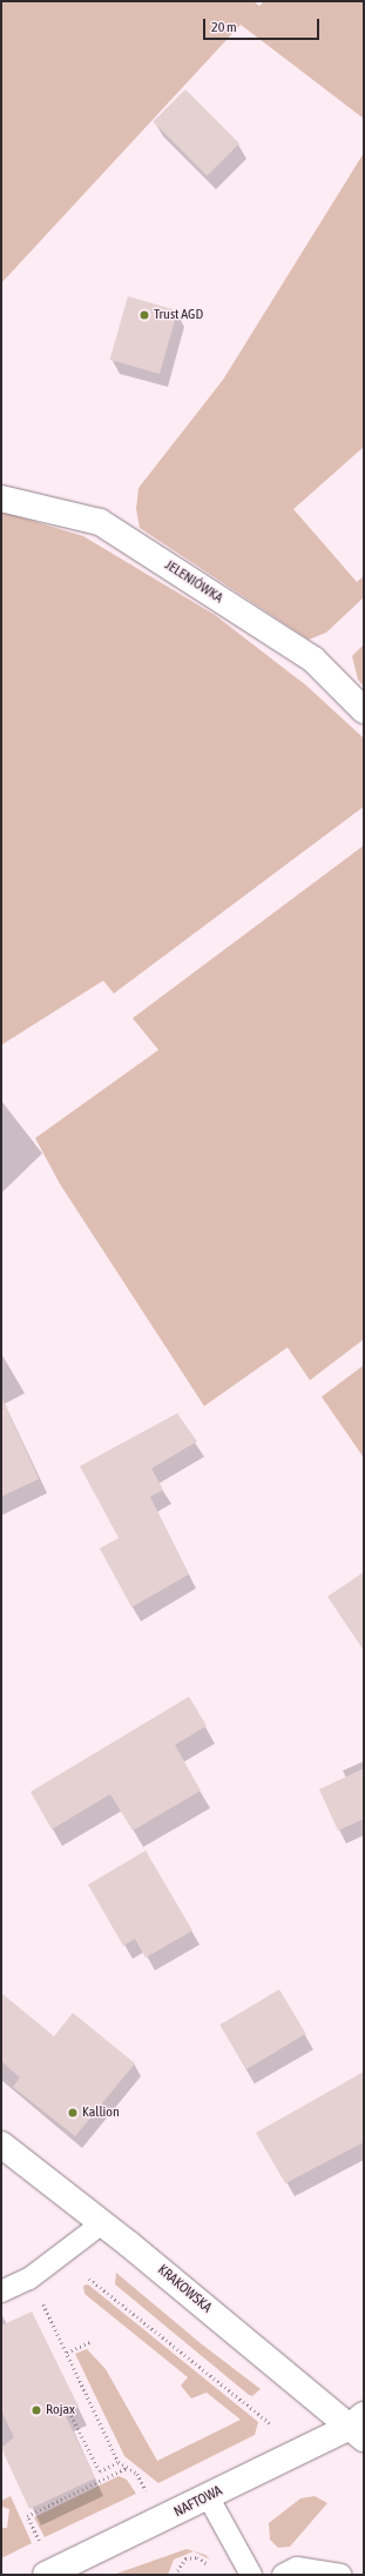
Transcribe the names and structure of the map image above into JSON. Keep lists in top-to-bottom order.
{
  "streets": {
    "street": ["JELENIÓWKA", "KRAKOWSKA", "NAFTOWA"]
  },
  "crossings": [
    ["KRAKOWSKA", "NAFTOWA"]
  ],
  "places": ["Trust AGD", "Kallion", "Rojax"],
  "scale_bar": "20 m"
}
